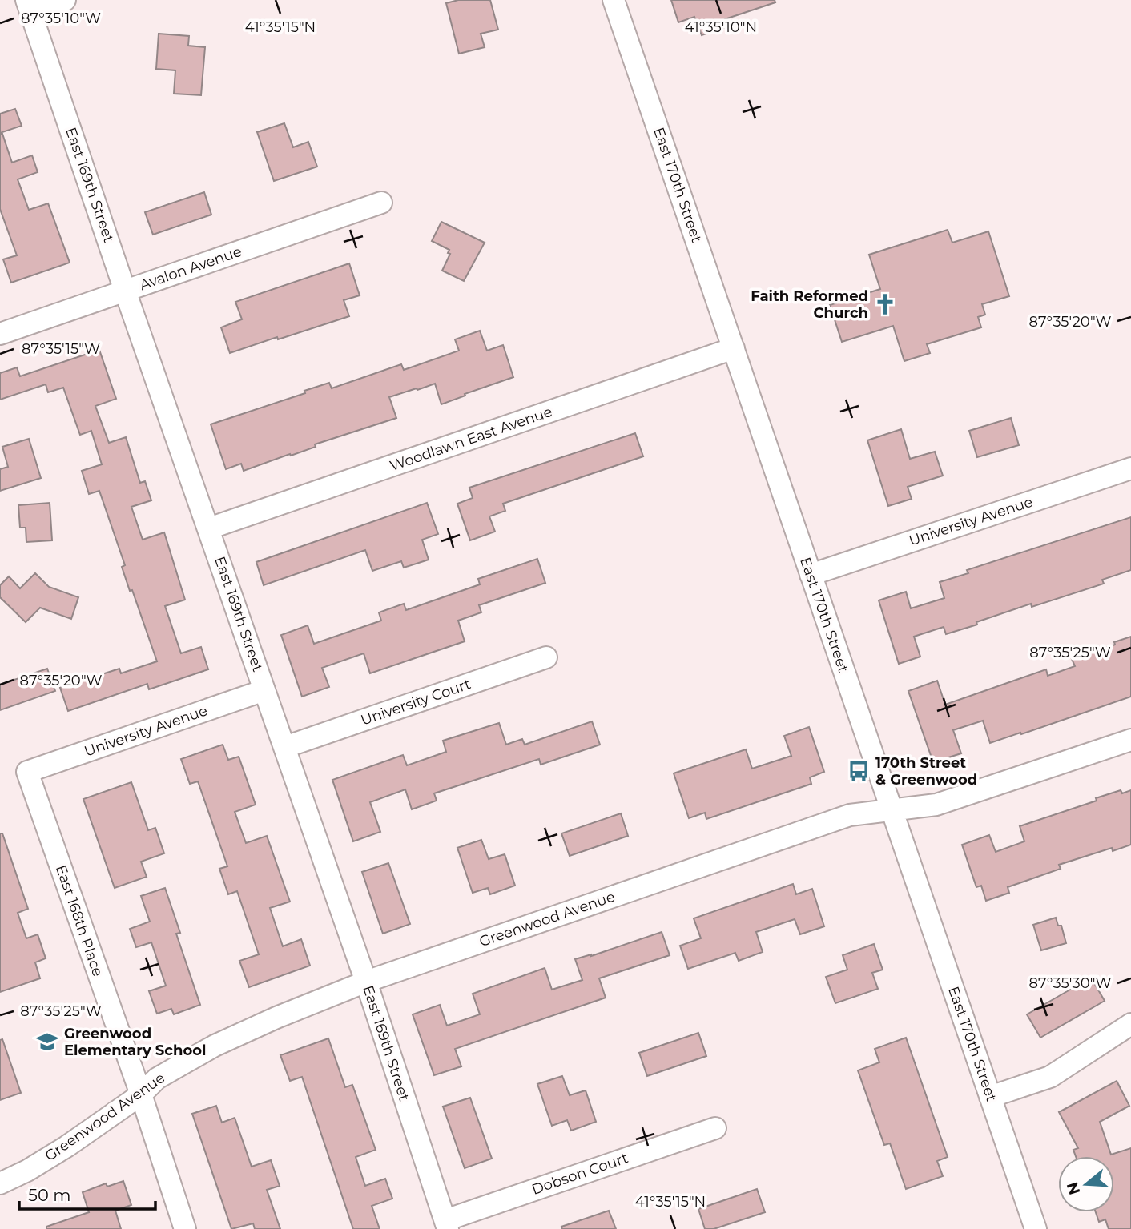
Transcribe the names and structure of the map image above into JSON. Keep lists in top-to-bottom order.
{
  "streets": {
    "street": [
      "East 169th Street",
      "East 170th Street",
      "Avalon Avenue",
      "Woodlawn East Avenue",
      "University Avenue",
      "University Court",
      "Greenwood Avenue",
      "East 168th Place",
      "Dobson Court"
    ]
  },
  "crossings": [
    ["East 169th Street", "Avalon Avenue"],
    ["East 169th Street", "Woodlawn East Avenue"],
    ["East 169th Street", "University Avenue"],
    ["East 169th Street", "University Court"],
    ["East 169th Street", "Greenwood Avenue"],
    ["East 169th Street", "Dobson Court"],
    ["East 170th Street", "Woodlawn East Avenue"],
    ["East 170th Street", "University Avenue"],
    ["East 170th Street", "Greenwood Avenue"],
    ["University Avenue", "East 168th Place"],
    ["Greenwood Avenue", "East 168th Place"]
  ],
  "places": {
    "church": ["Faith Reformed Church"],
    "bus stop": ["170th Street & Greenwood"],
    "school or university": ["Greenwood Elementary School"]
  },
  "scale_bar": "50 m",
  "north": "left",
  "coordinates": [
    "87°35'10\"W",
    "41°35'15\"N",
    "41°35'10\"N",
    "87°35'20\"W",
    "87°35'15\"W",
    "87°35'25\"W",
    "87°35'30\"W"
  ]
}
